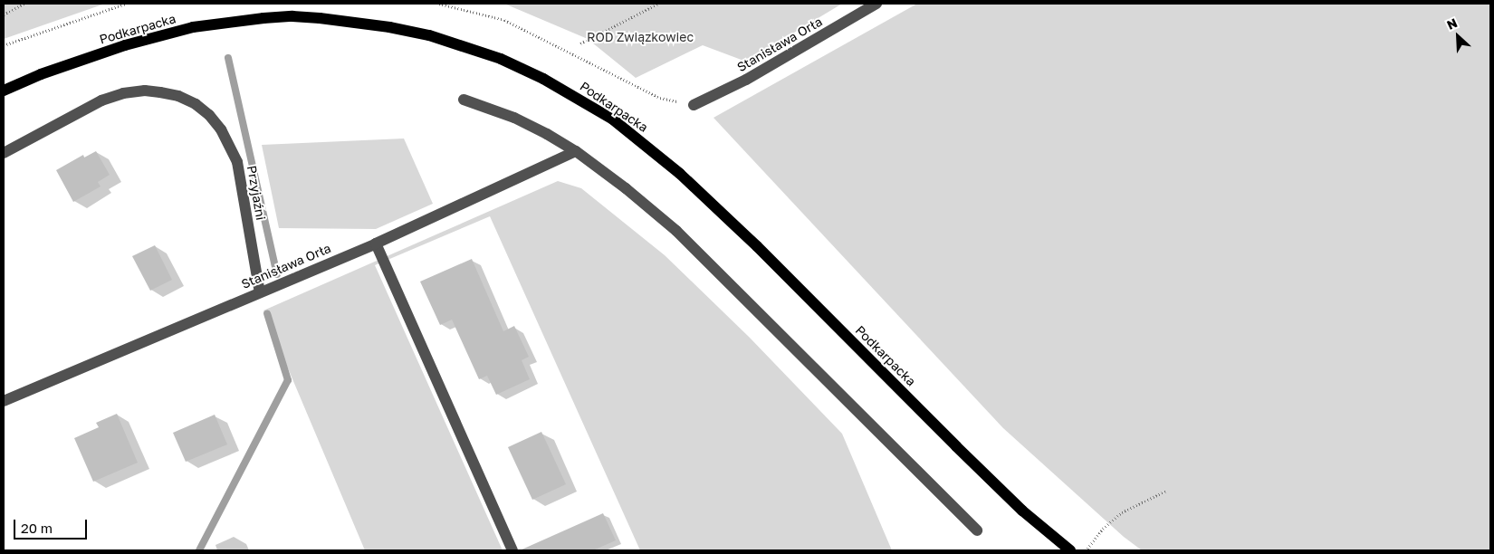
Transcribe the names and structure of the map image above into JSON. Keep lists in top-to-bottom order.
{
  "streets": {
    "main road": ["Podkarpacka"],
    "street": ["Stanisława Orła", "Przyjaźni"]
  },
  "crossings": [
    ["Stanisława Orła", "Przyjaźni"]
  ],
  "parks": ["ROD Związkowiec"],
  "scale_bar": "20 m",
  "north": "top left"
}
